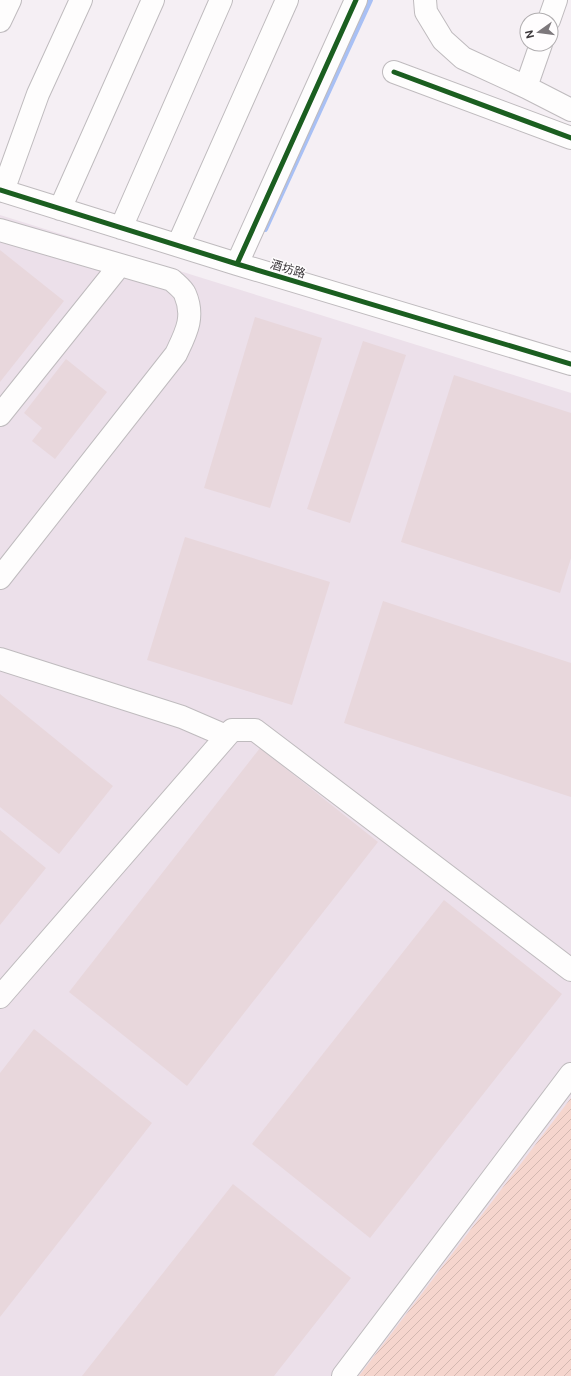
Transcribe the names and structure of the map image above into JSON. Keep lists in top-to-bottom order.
{
  "streets": {
    "street": ["酒坊路"]
  },
  "north": "left"
}
